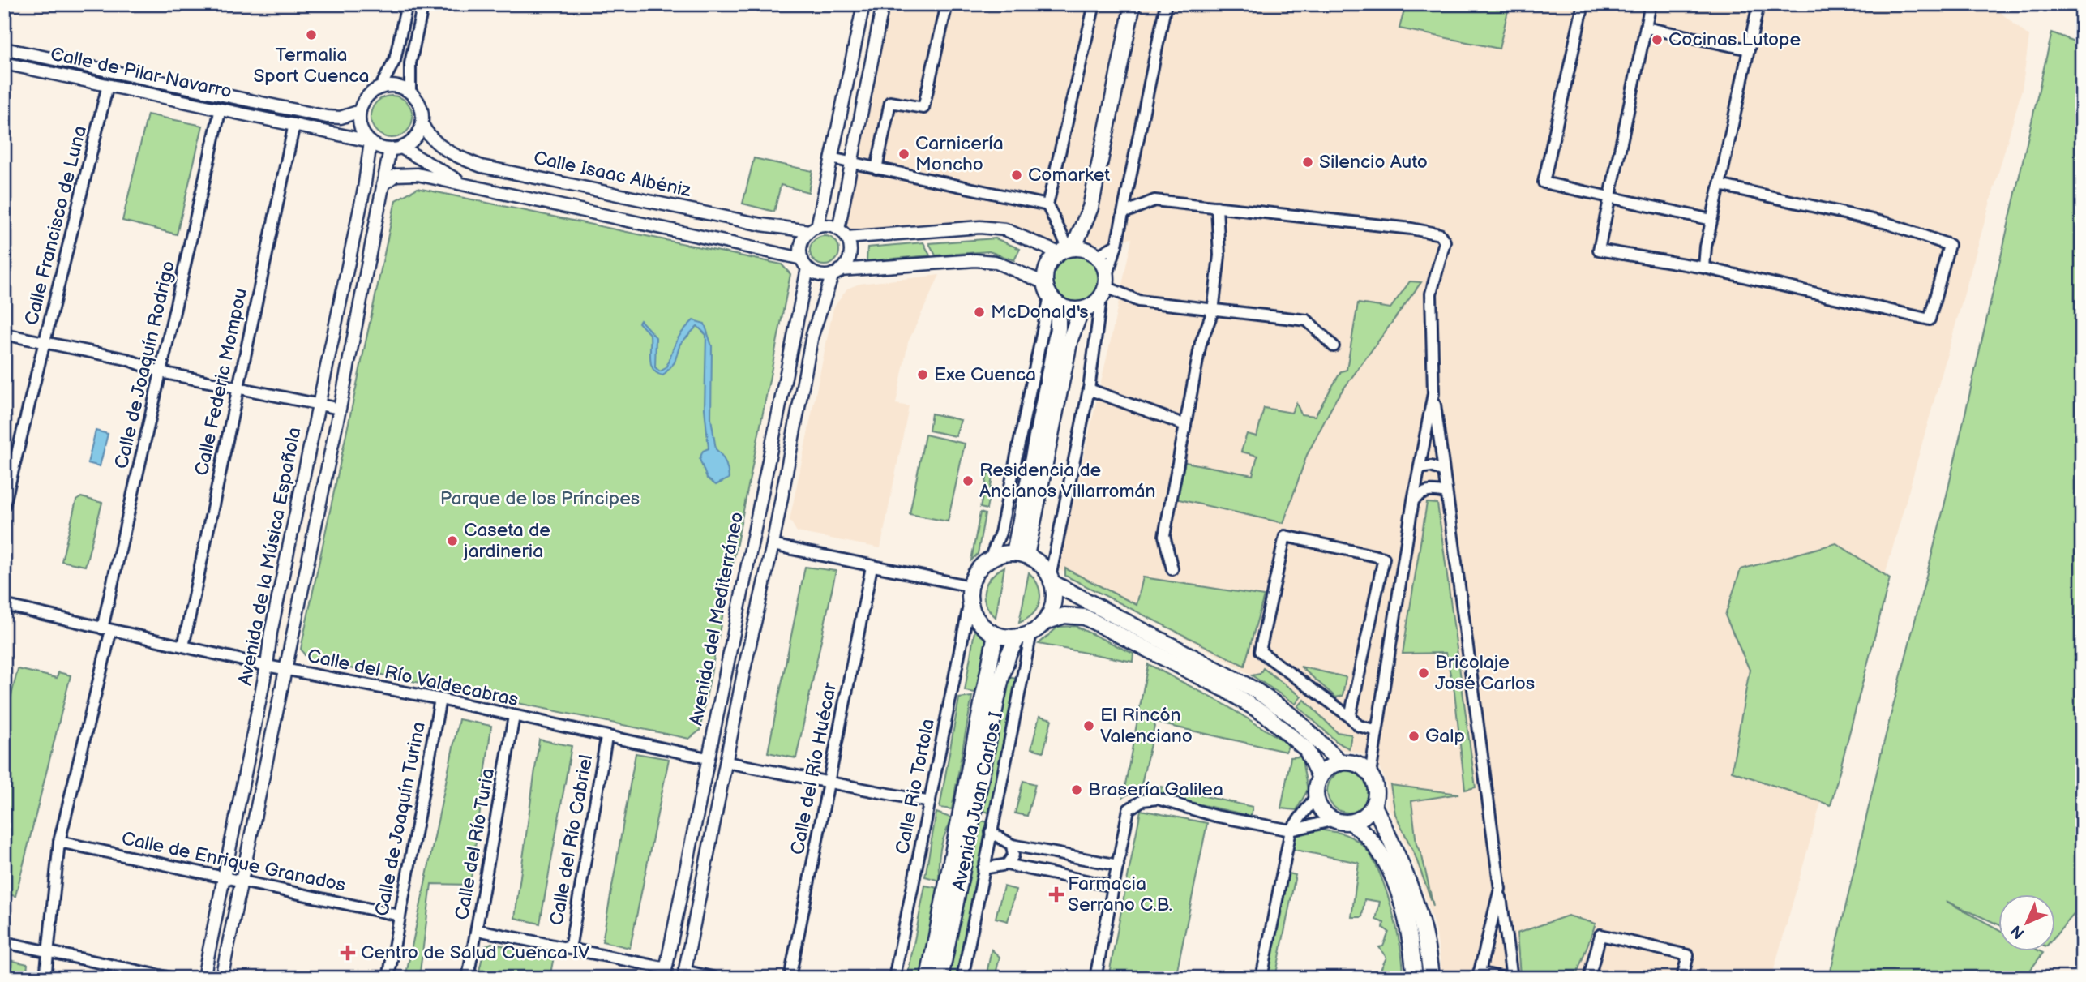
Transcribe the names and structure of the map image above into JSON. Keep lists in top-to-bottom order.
{
  "streets": {
    "main road": ["Avenida Juan Carlos I"],
    "street": [
      "Calle de Pilar Navarro",
      "Calle Isaac Albéniz",
      "Calle Francisco de Luna",
      "Calle de Joaquín Rodrigo",
      "Calle Federic Mompou",
      "Avenida de la Música Española",
      "Avenida del Mediterráneo",
      "Calle del Río Valdecabras",
      "Calle del Río Huécar",
      "Calle Rio Tortola",
      "Calle de Joaquín Turina",
      "Calle del Río Cabriel",
      "Calle del Río Turia",
      "Calle de Enrique Granados"
    ]
  },
  "crossings": [
    ["Calle de Pilar Navarro", "Calle Isaac Albéniz"],
    ["Calle de Pilar Navarro", "Calle Francisco de Luna"],
    ["Calle de Pilar Navarro", "Calle de Joaquín Rodrigo"],
    ["Calle de Pilar Navarro", "Calle Federic Mompou"],
    ["Calle de Pilar Navarro", "Avenida de la Música Española"],
    ["Calle Isaac Albéniz", "Avenida de la Música Española"],
    ["Calle Isaac Albéniz", "Avenida del Mediterráneo"],
    ["Calle de Joaquín Rodrigo", "Calle del Río Valdecabras"],
    ["Calle de Joaquín Rodrigo", "Calle de Enrique Granados"],
    ["Calle Federic Mompou", "Calle del Río Valdecabras"],
    ["Avenida de la Música Española", "Calle del Río Valdecabras"],
    ["Avenida de la Música Española", "Calle de Enrique Granados"],
    ["Avenida del Mediterráneo", "Calle del Río Valdecabras"],
    ["Calle del Río Valdecabras", "Calle de Joaquín Turina"],
    ["Calle del Río Valdecabras", "Calle del Río Cabriel"],
    ["Calle del Río Valdecabras", "Calle del Río Turia"],
    ["Calle Rio Tortola", "Avenida Juan Carlos I"],
    ["Calle de Joaquín Turina", "Calle de Enrique Granados"]
  ],
  "parks": ["Parque de los Príncipes"],
  "places": {
    "other": [
      "Termalia Sport Cuenca",
      "Cocinas Lutope",
      "Carnicería Moncho",
      "Silencio Auto",
      "Comarket",
      "McDonald's",
      "Exe Cuenca",
      "Residencia de Ancianos Villarromán",
      "Caseta de jardineria",
      "Bricolaje José Carlos",
      "El Rincón Valenciano",
      "Galp",
      "Brasería Galilea"
    ],
    "health": ["Farmacia Serrano C.B.", "Centro de Salud Cuenca IV"]
  },
  "north": "bottom left"
}
